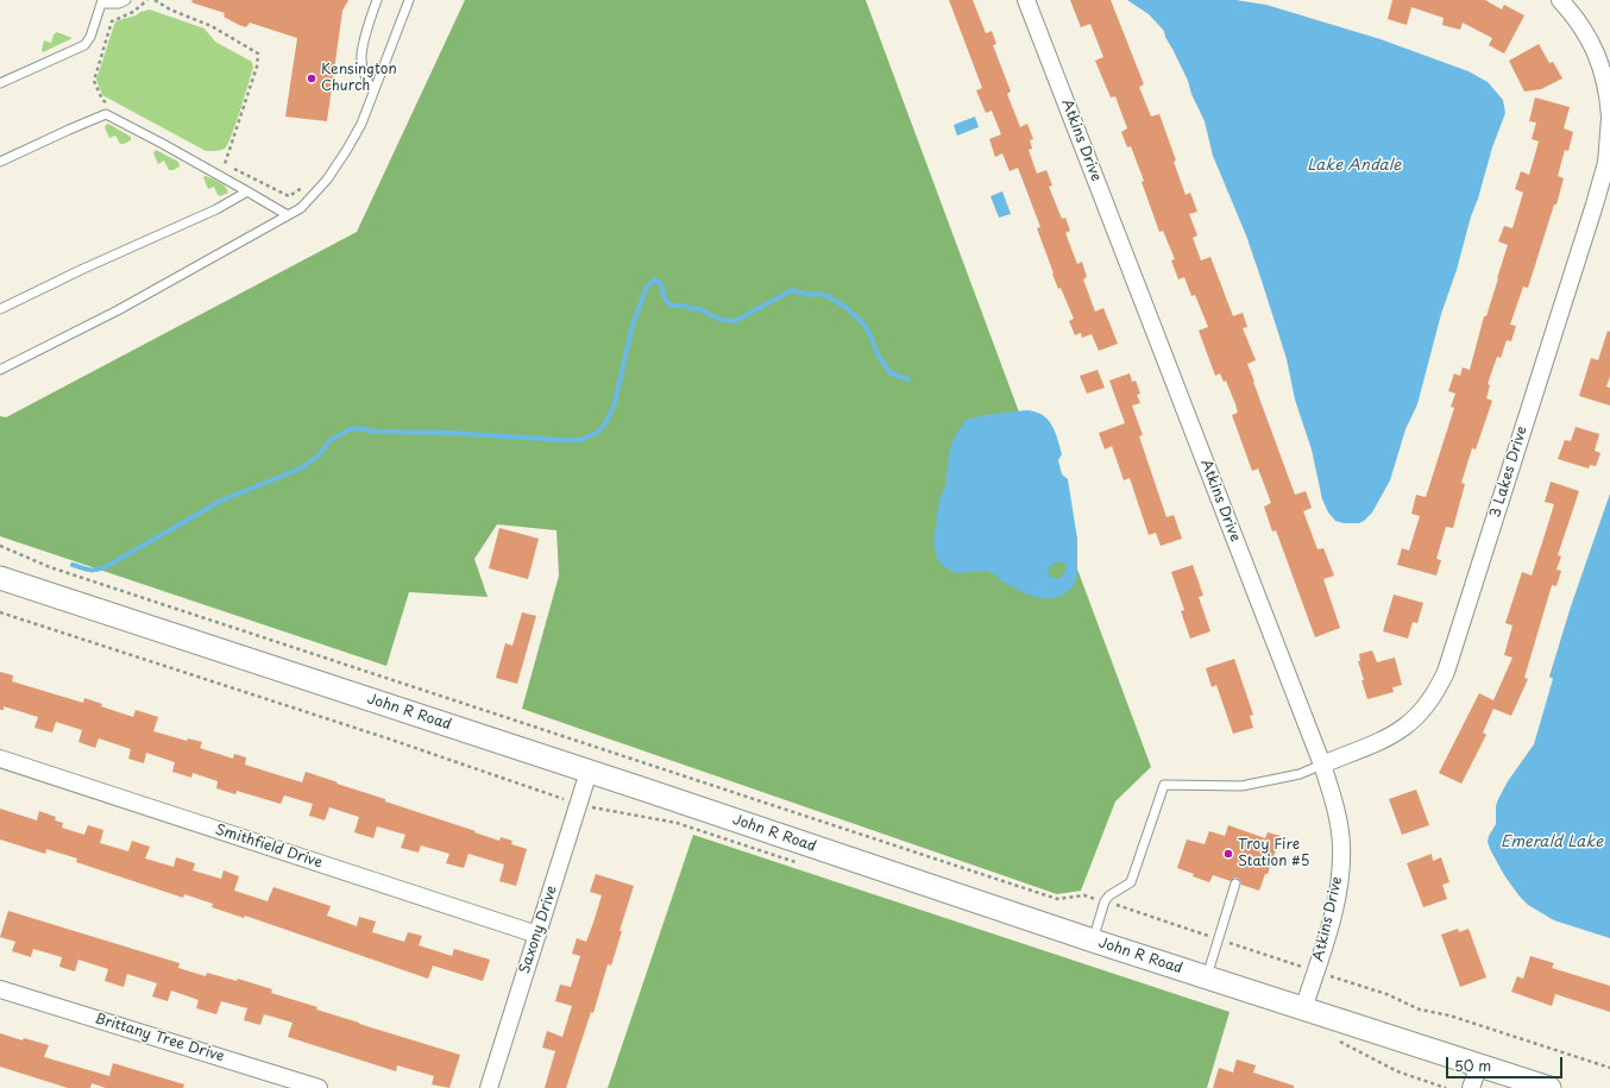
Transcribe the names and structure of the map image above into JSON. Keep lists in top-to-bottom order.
{
  "streets": {
    "main road": ["John R Road"],
    "street": [
      "Atkins Drive",
      "3 Lakes Drive",
      "Smithfield Drive",
      "Saxony Drive",
      "Brittany Tree Drive"
    ]
  },
  "crossings": [
    ["Atkins Drive", "3 Lakes Drive"],
    ["Atkins Drive", "John R Road"],
    ["John R Road", "Saxony Drive"],
    ["Smithfield Drive", "Saxony Drive"]
  ],
  "water": ["Lake Andale", "Emerald Lake"],
  "places": ["Kensington Church", "Troy Fire Station #5"],
  "scale_bar": "50 m"
}
